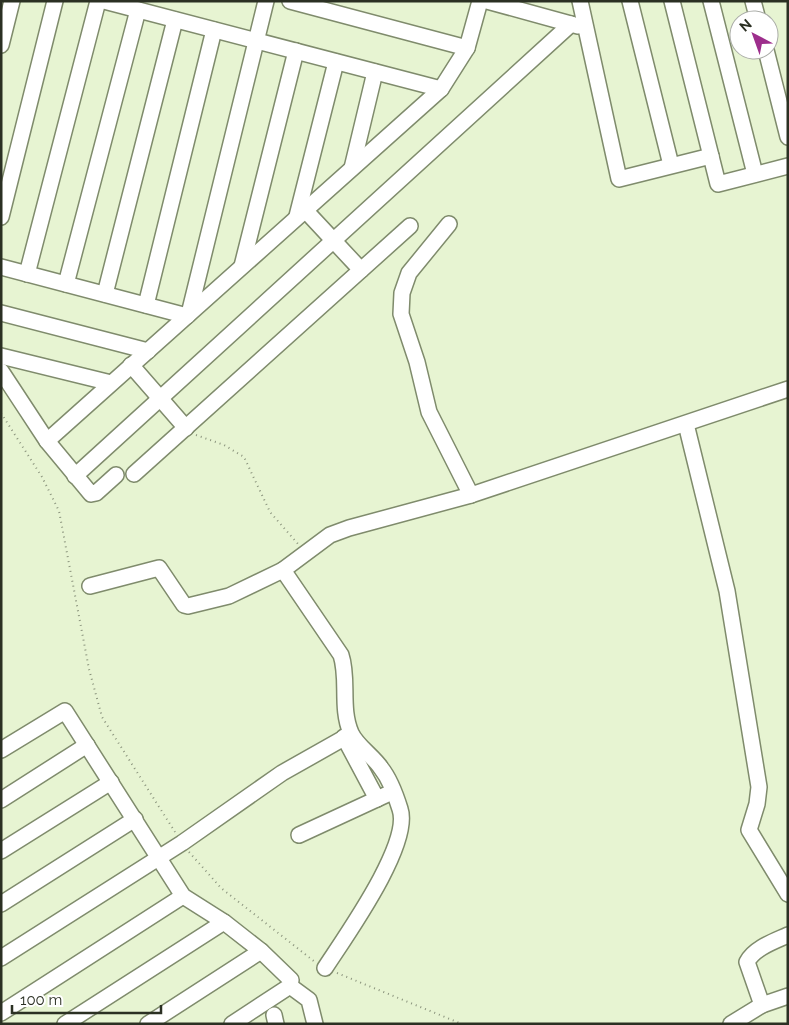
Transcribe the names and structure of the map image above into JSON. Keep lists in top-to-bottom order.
{
  "scale_bar": "100 m",
  "north": "top left"
}
